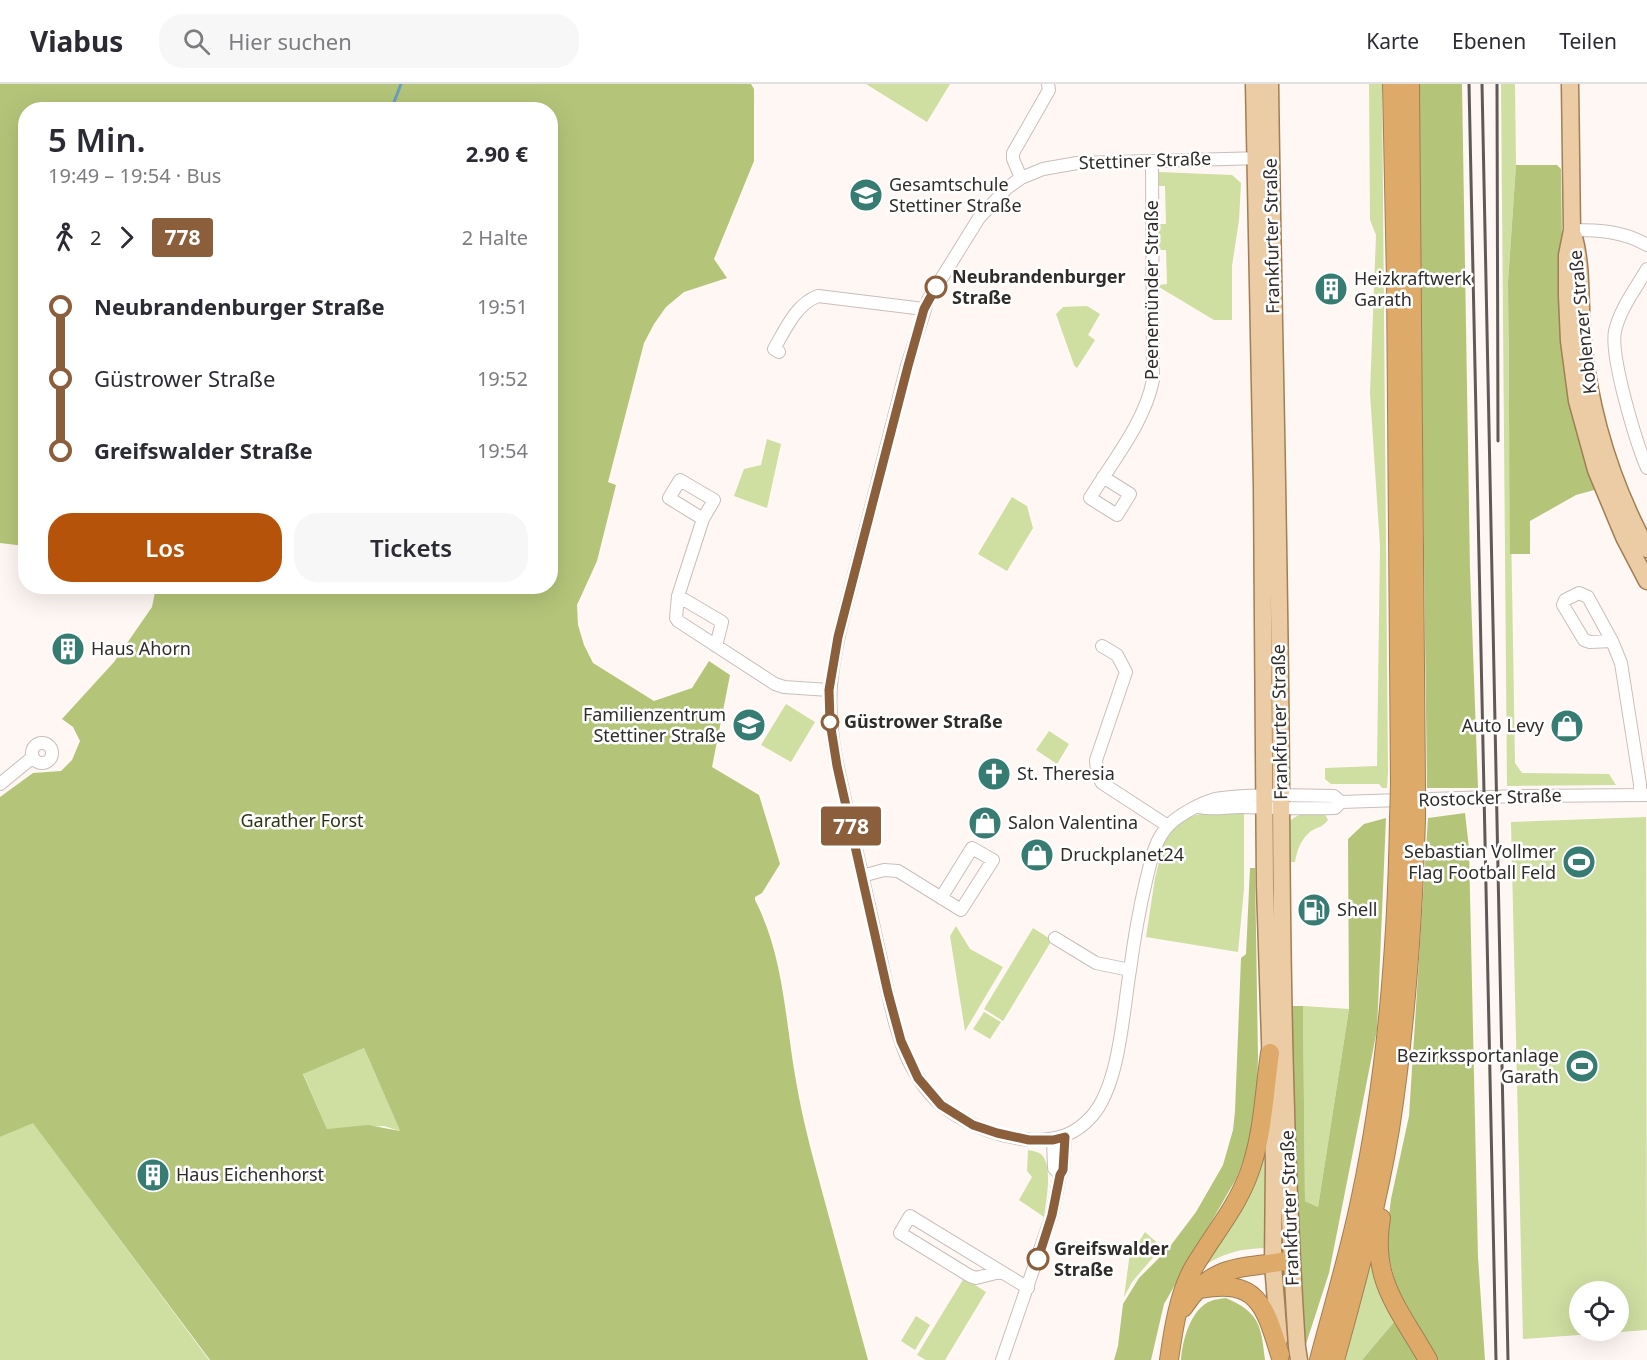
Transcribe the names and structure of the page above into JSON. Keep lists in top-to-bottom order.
{
  "streets": {
    "main road": ["Frankfurter Straße", "Koblenzer Straße"],
    "street": ["Stettiner Straße", "Peenemünder Straße", "Rostocker Straße"]
  },
  "crossings": [
    ["Stettiner Straße", "Frankfurter Straße"],
    ["Stettiner Straße", "Peenemünder Straße"],
    ["Stettiner Straße", "Rostocker Straße"],
    ["Frankfurter Straße", "Rostocker Straße"]
  ],
  "parks": ["Garather Forst"],
  "places": {
    "school or university": ["Gesamtschule Stettiner Straße", "Familienzentrum Stettiner Straße"],
    "other": ["Neubrandenburger Straße", "Güstrower Straße", "Greifswalder Straße"],
    "building": ["Heizkraftwerk Garath", "Haus Ahorn", "Haus Eichenhorst"],
    "shop": ["Auto Levy", "Salon Valentina", "Druckplanet24"],
    "church": ["St. Theresia"],
    "sports": ["Sebastian Vollmer Flag Football Feld", "Bezirkssportanlage Garath"],
    "fuel station": ["Shell"]
  },
  "lines": ["bus line 778"],
  "page": {
    "header": "Viabus",
    "search": "Hier suchen",
    "nav": ["Karte", "Ebenen", "Teilen"],
    "on_map": "778",
    "heading": ["5 Min.", "19:49 – 19:54 · Bus", "2.90 €"],
    "legs": ["2", "778", "2 Halte"],
    "list": [
      {
        "name": "Neubrandenburger Straße",
        "value": "19:51"
      },
      {
        "name": "Güstrower Straße",
        "value": "19:52"
      },
      {
        "name": "Greifswalder Straße",
        "value": "19:54"
      }
    ],
    "buttons": ["Los", "Tickets"]
  }
}
